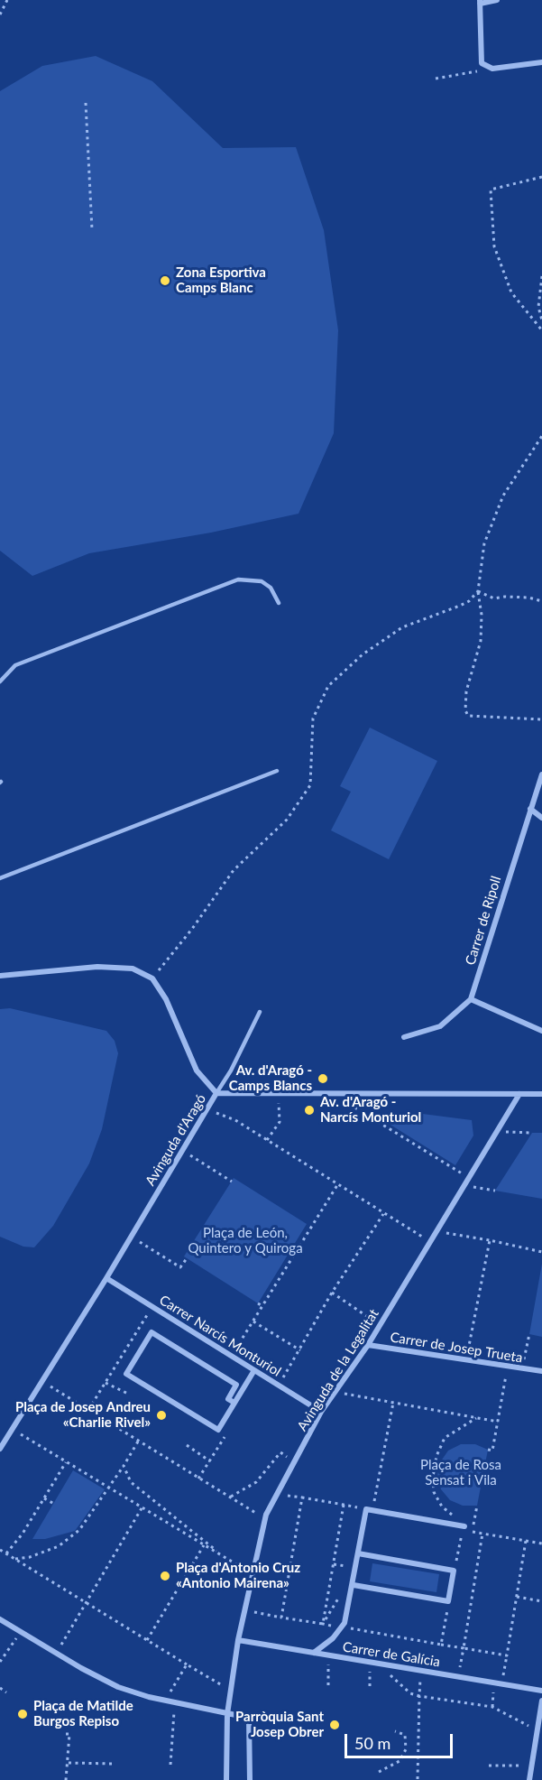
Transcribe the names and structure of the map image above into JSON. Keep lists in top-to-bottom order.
{
  "streets": {
    "street": [
      "Carrer de Ripoll",
      "Avinguda d'Aragó",
      "Carrer Narcís Monturiol",
      "Carrer de Josep Trueta",
      "Avinguda de la Legalitat",
      "Carrer de Galícia"
    ]
  },
  "crossings": [
    ["Avinguda d'Aragó", "Carrer Narcís Monturiol"],
    ["Avinguda d'Aragó", "Avinguda de la Legalitat"],
    ["Carrer Narcís Monturiol", "Avinguda de la Legalitat"],
    ["Carrer de Josep Trueta", "Avinguda de la Legalitat"],
    ["Avinguda de la Legalitat", "Carrer de Galícia"]
  ],
  "parks": ["Plaça de León, Quintero y Quiroga", "Plaça de Rosa Sensat i Vila"],
  "places": [
    "Zona Esportiva Camps Blanc",
    "Av. d'Aragó - Camps Blancs",
    "Av. d'Aragó - Narcís Monturiol",
    "Plaça de Josep Andreu «Charlie Rivel»",
    "Plaça d'Antonio Cruz «Antonio Mairena»",
    "Plaça de Matilde Burgos Repiso",
    "Parròquia Sant Josep Obrer"
  ],
  "scale_bar": "50 m"
}
